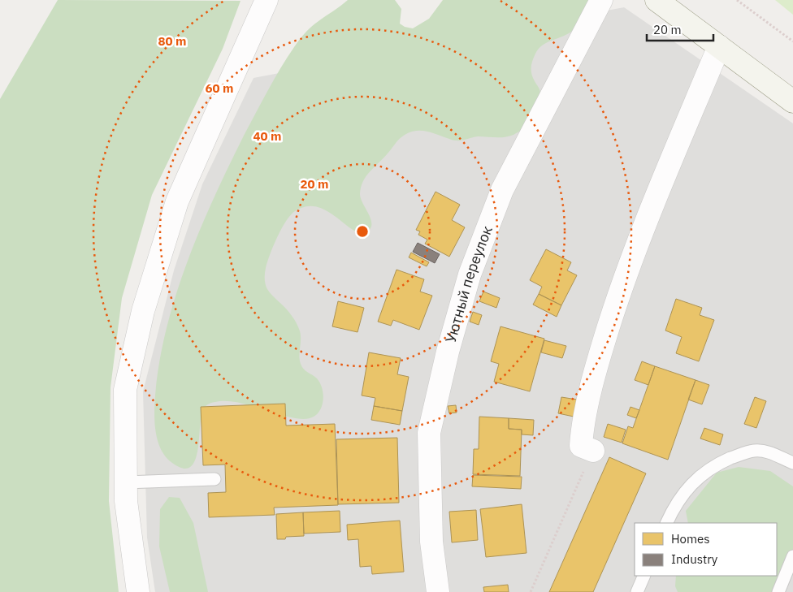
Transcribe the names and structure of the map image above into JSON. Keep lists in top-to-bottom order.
{
  "streets": {
    "street": ["Уютный переулок"]
  },
  "legend": ["Homes", "Industry"],
  "scale_bar": "20 m",
  "rings": [
    "80 m",
    "60 m",
    "40 m",
    "20 m"
  ]
}
